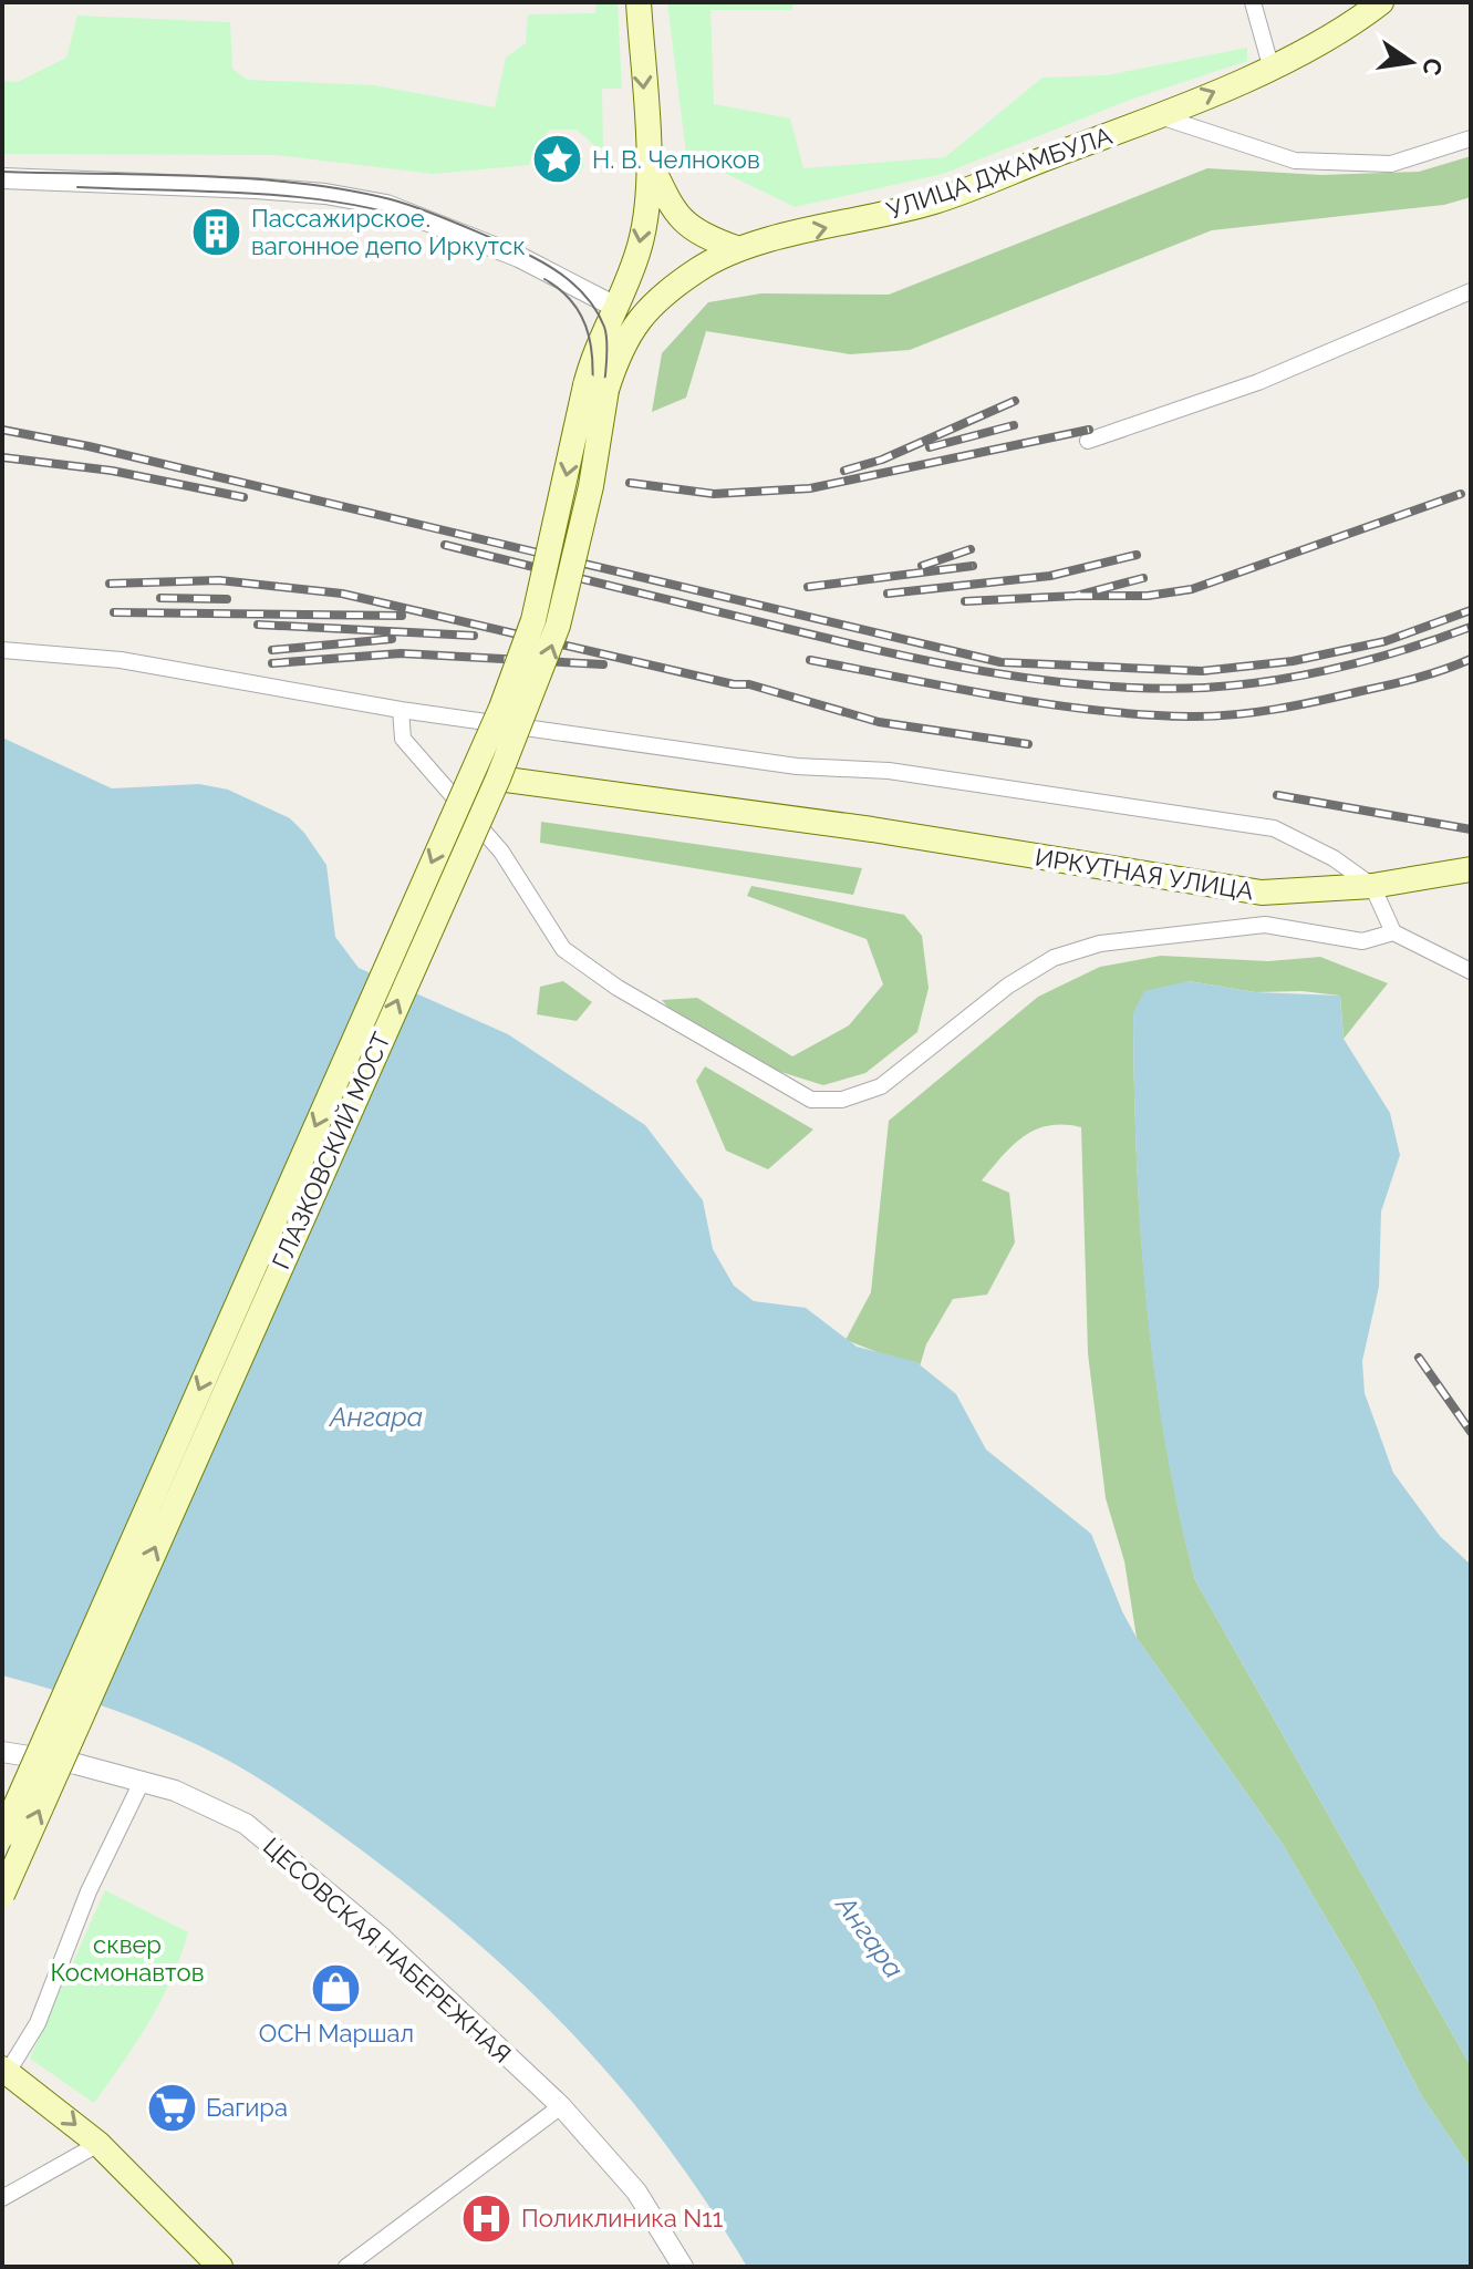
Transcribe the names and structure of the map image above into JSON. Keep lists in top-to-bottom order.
{
  "streets": {
    "main road": ["УЛИЦА ДЖАМБУЛА", "ИРКУТНАЯ УЛИЦА", "ГЛАЗКОВСКИЙ МОСТ"],
    "street": ["ЦЕСОВСКАЯ НАБЕРЕЖНАЯ"]
  },
  "crossings": [
    ["УЛИЦА ДЖАМБУЛА", "ГЛАЗКОВСКИЙ МОСТ"],
    ["ИРКУТНАЯ УЛИЦА", "ГЛАЗКОВСКИЙ МОСТ"]
  ],
  "one_way": ["УЛИЦА ДЖАМБУЛА"],
  "water": ["Ангара"],
  "parks": ["сквер Космонавтов"],
  "places": {
    "place": ["Н. В. Челноков"],
    "building": ["Пассажирское вагонное депо Иркутск"],
    "shop": ["ОСН Маршал"],
    "supermarket": ["Багира"],
    "hospital": ["Поликлиника N11"]
  },
  "north": "right"
}
